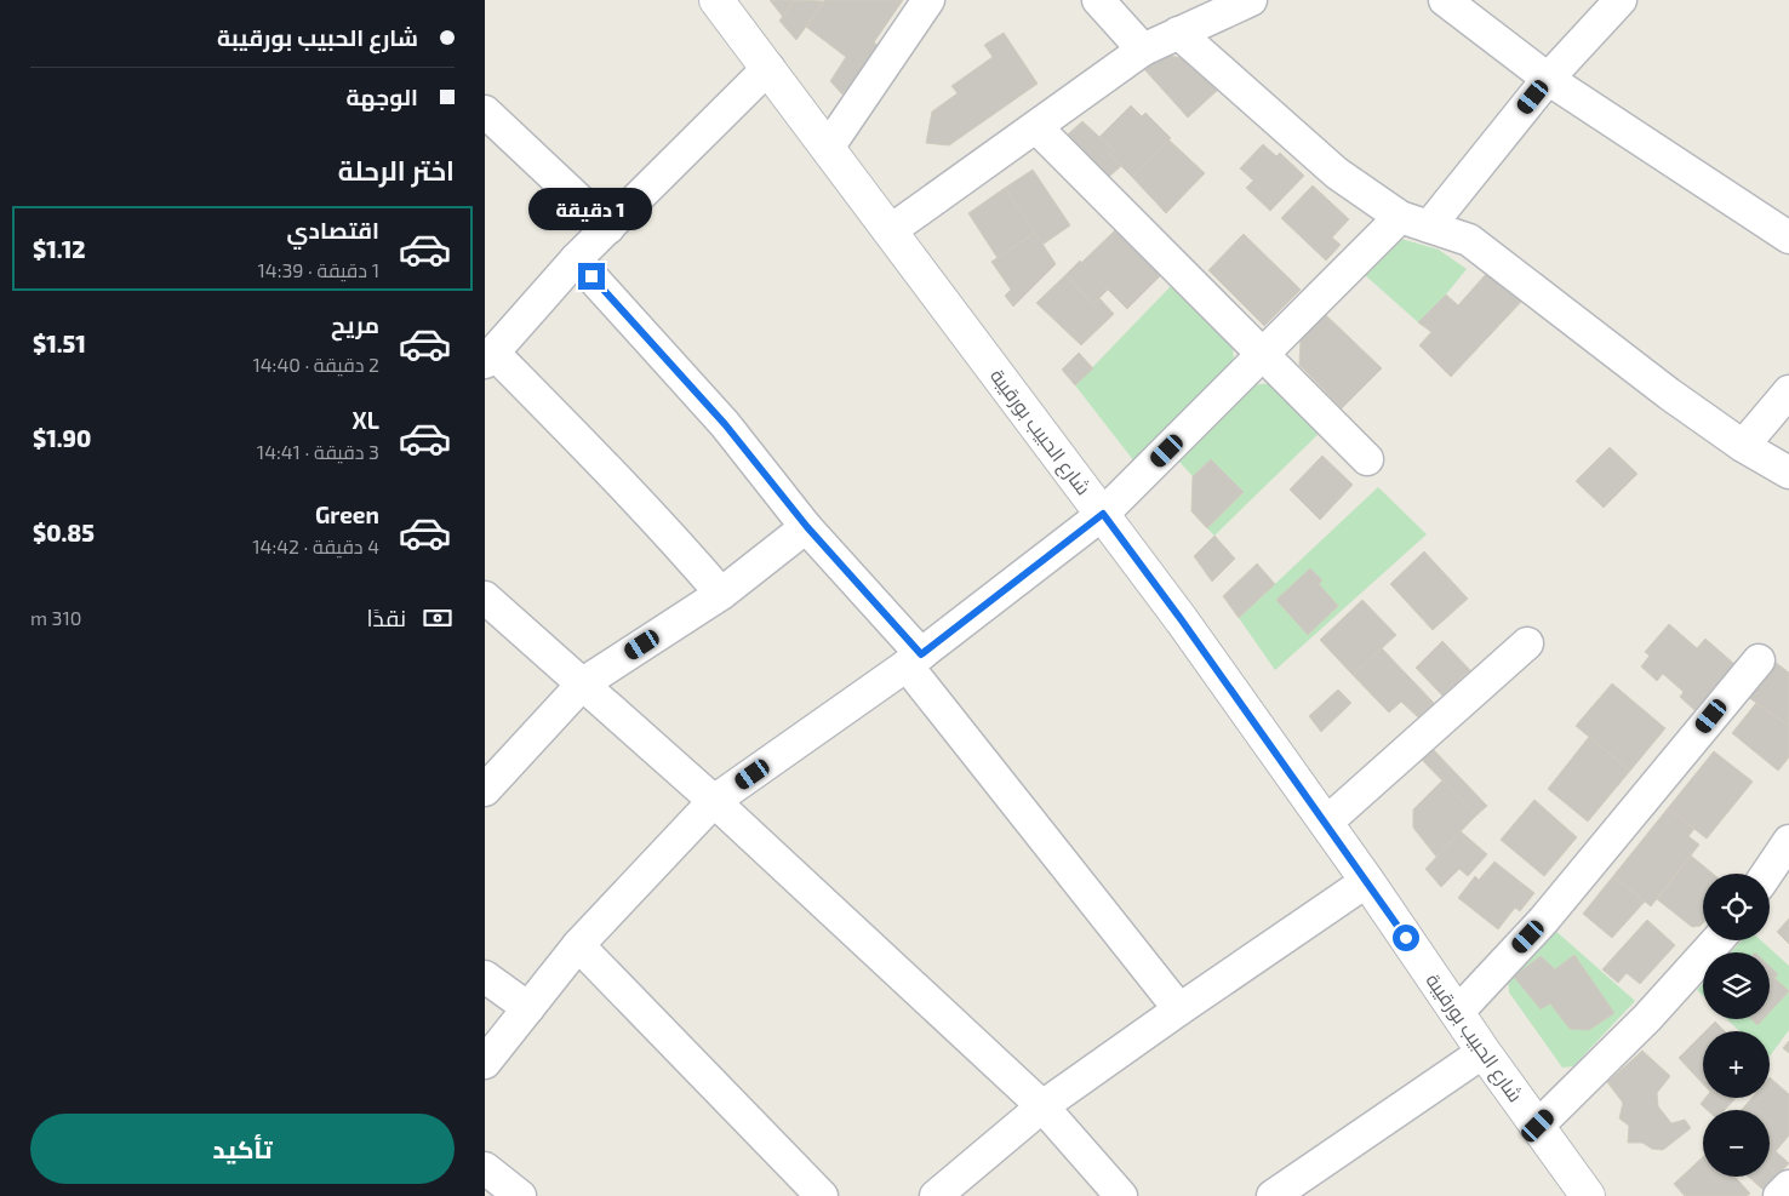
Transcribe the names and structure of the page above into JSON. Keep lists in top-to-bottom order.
{
  "streets": {
    "street": ["شارع الحبيب بورقيبة"]
  },
  "page": {
    "banner": ["شارع الحبيب بورقيبة", "الوجهة"],
    "heading": "اختر الرحلة",
    "bubble": "1 دقيقة",
    "list": [
      {
        "name": "اقتصادي",
        "note": "1 دقيقة · 14:39",
        "value": "$1.12"
      },
      {
        "name": "مريح",
        "note": "2 دقيقة · 14:40",
        "value": "$1.51"
      },
      {
        "name": "XL",
        "note": "3 دقيقة · 14:41",
        "value": "$1.90"
      },
      {
        "name": "Green",
        "note": "4 دقيقة · 14:42",
        "value": "$0.85"
      }
    ],
    "pay": ["نقدًا", "310 m"],
    "map_buttons": ["+", "−"],
    "buttons": "تأكيد"
  }
}
